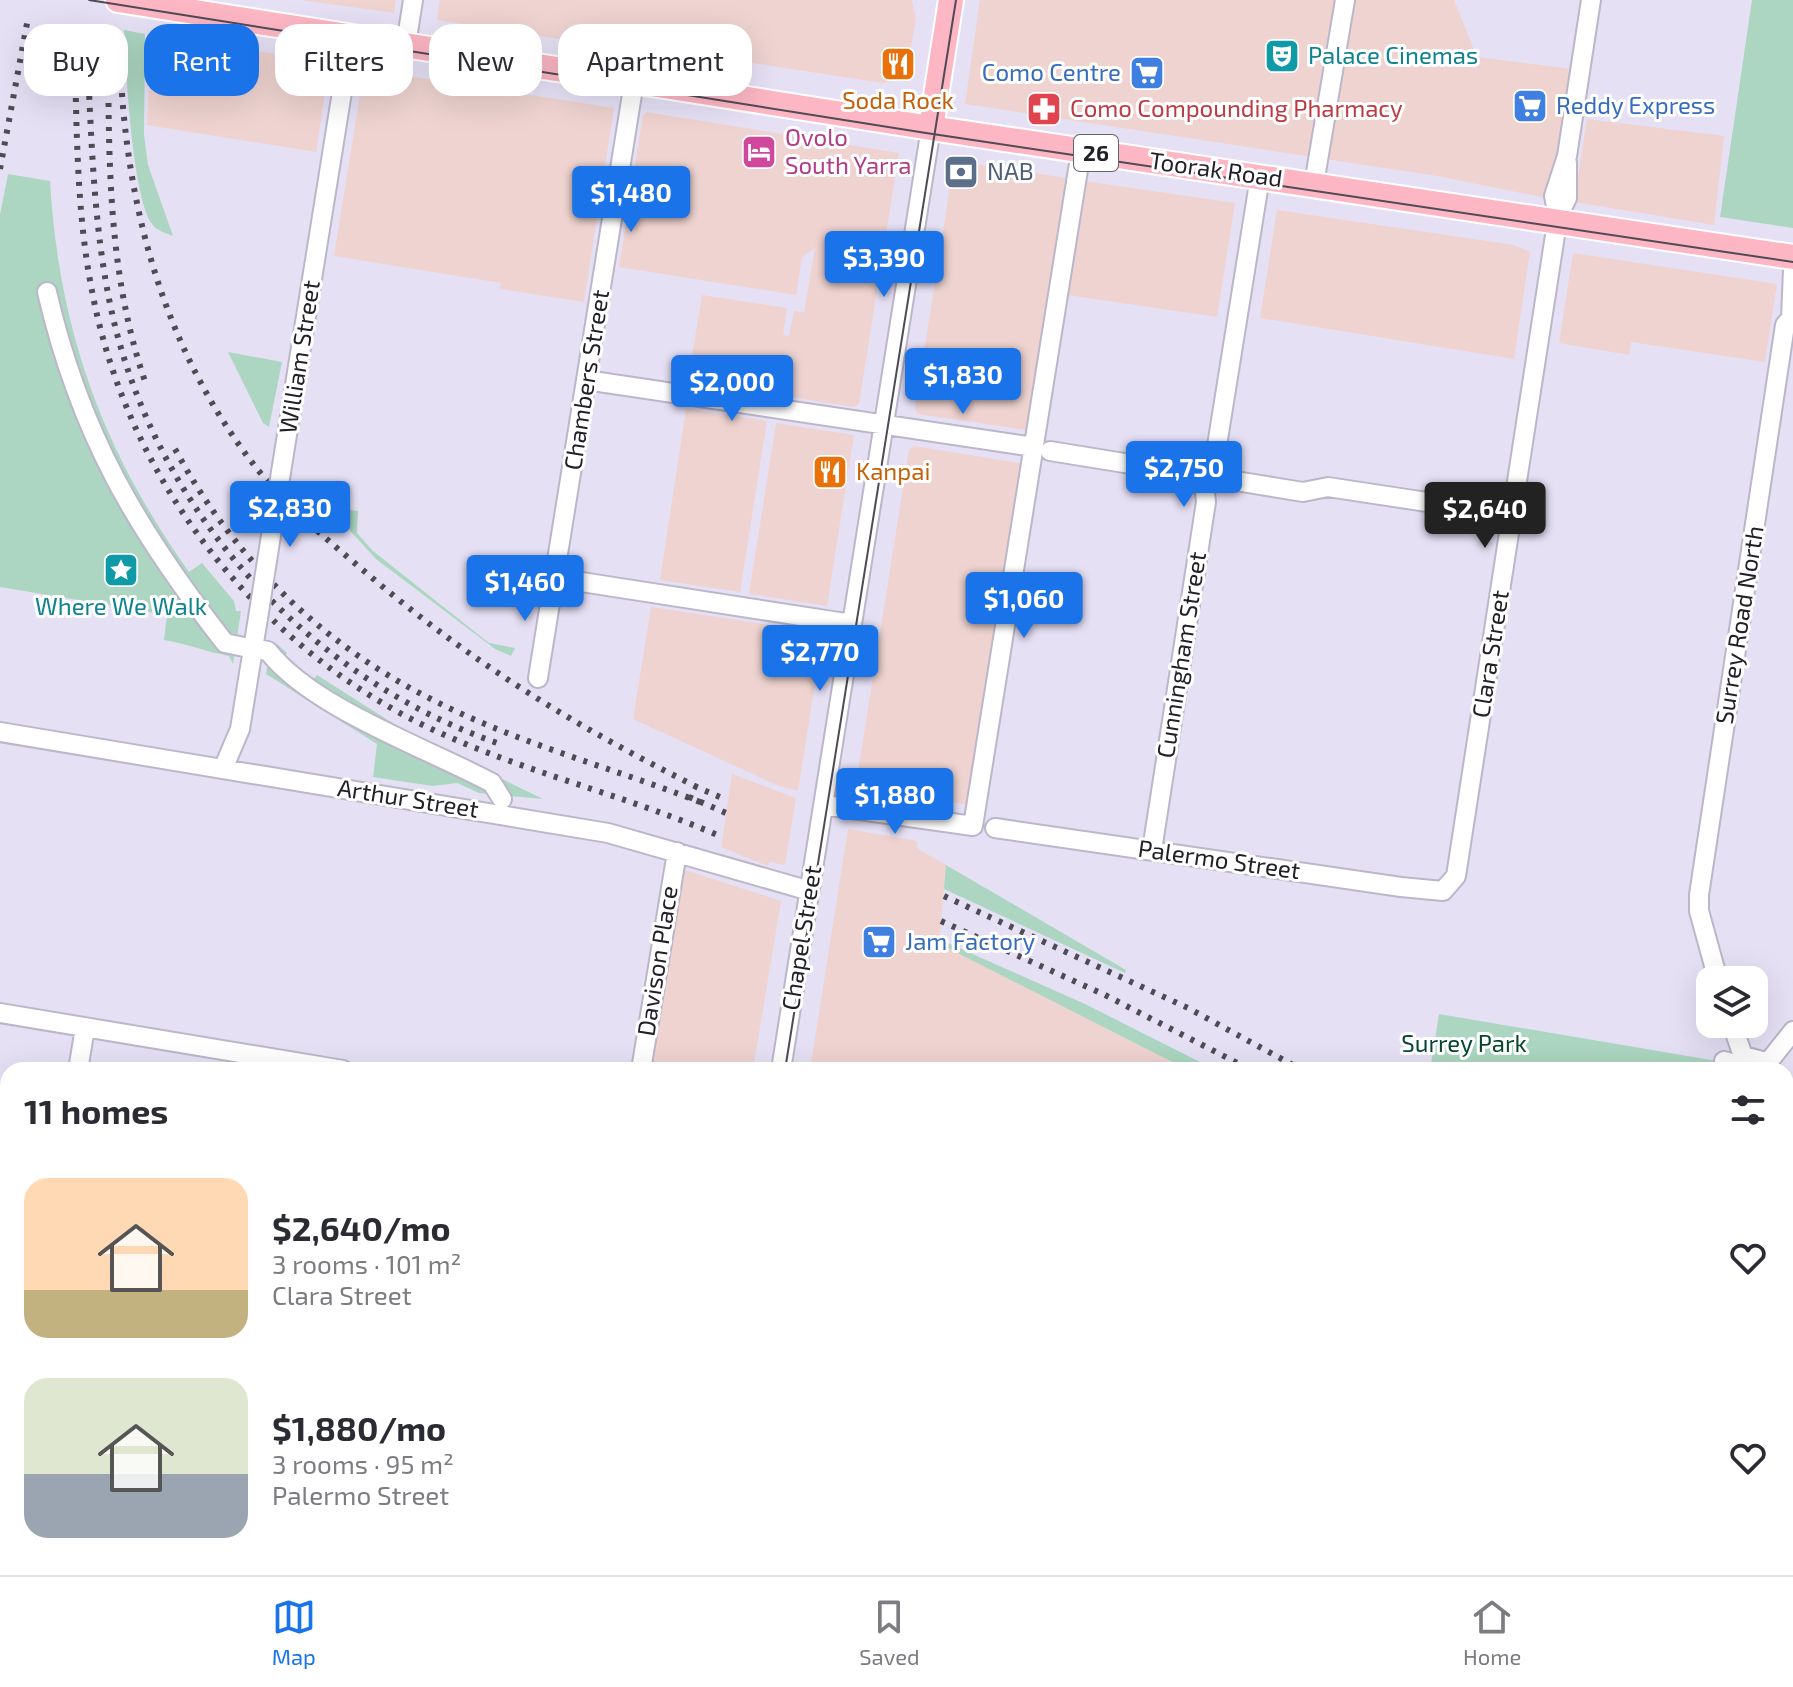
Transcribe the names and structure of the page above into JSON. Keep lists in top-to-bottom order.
{
  "streets": {
    "main road": ["26", "Toorak Road", "Chapel Street"],
    "street": [
      "William Street",
      "Chambers Street",
      "Surrey Road North",
      "Clara Street",
      "Cunningham Street",
      "Arthur Street",
      "Palermo Street",
      "Davison Place"
    ]
  },
  "crossings": [
    ["Toorak Road", "Clara Street"],
    ["Toorak Road", "Cunningham Street"],
    ["Toorak Road", "Chapel Street"],
    ["William Street", "Arthur Street"],
    ["Clara Street", "Palermo Street"],
    ["Cunningham Street", "Palermo Street"],
    ["Arthur Street", "Chapel Street"],
    ["Arthur Street", "Davison Place"]
  ],
  "parks": ["Surrey Park"],
  "places": {
    "theatre": ["Palace Cinemas"],
    "restaurant": ["Soda Rock", "Kanpai"],
    "supermarket": ["Como Centre", "Reddy Express", "Jam Factory"],
    "pharmacy": ["Como Compounding Pharmacy"],
    "hotel": ["Ovolo South Yarra"],
    "bank": ["NAB"],
    "place": ["Where We Walk"]
  },
  "page": {
    "chip": [
      "Buy",
      "Rent",
      "Filters",
      "New",
      "Apartment"
    ],
    "price": [
      "$1,480",
      "$3,390",
      "$1,830",
      "$2,000",
      "$2,750",
      "$2,830",
      "$2,640",
      "$1,460",
      "$1,060",
      "$2,770",
      "$1,880"
    ],
    "heading": "11 homes",
    "list": [
      {
        "name": "$2,640/mo",
        "note": "3 rooms · 101 m² · Clara Street"
      },
      {
        "name": "$1,880/mo",
        "note": "3 rooms · 95 m² · Palermo Street"
      }
    ],
    "tabs": ["Map", "Saved", "Home"]
  }
}
